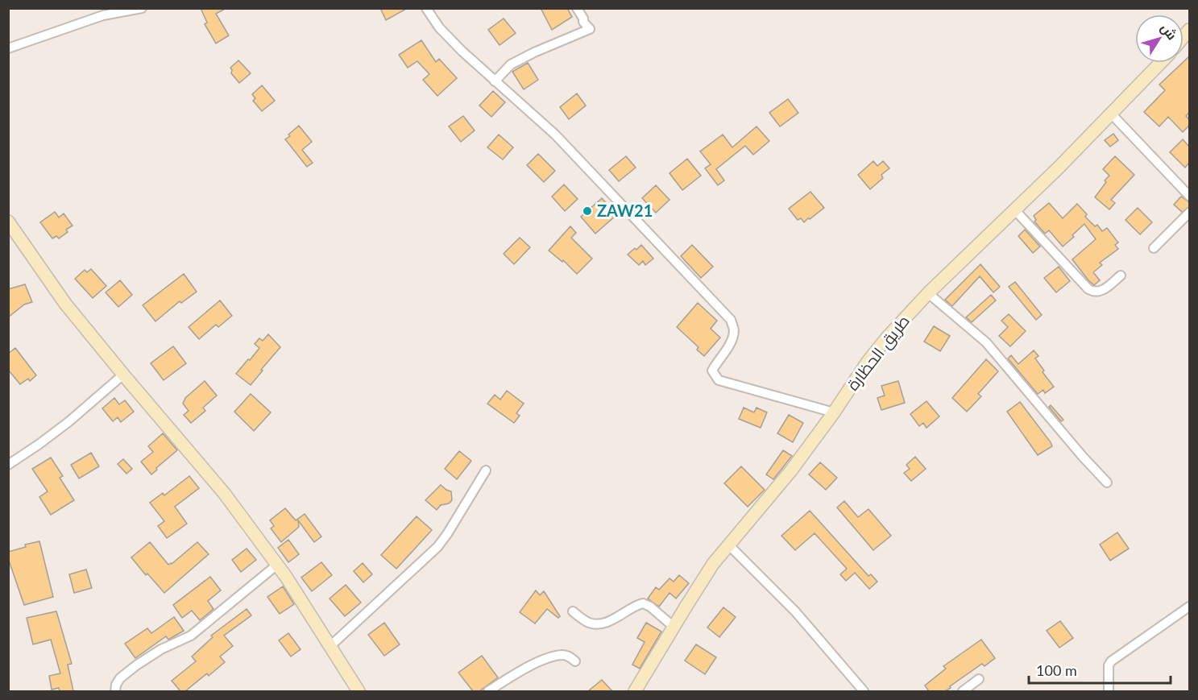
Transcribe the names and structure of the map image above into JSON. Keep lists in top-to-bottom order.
{
  "streets": {
    "street": ["طريق الحظارة"]
  },
  "places": ["ZAW21"],
  "scale_bar": "100 m",
  "north": "top right"
}
